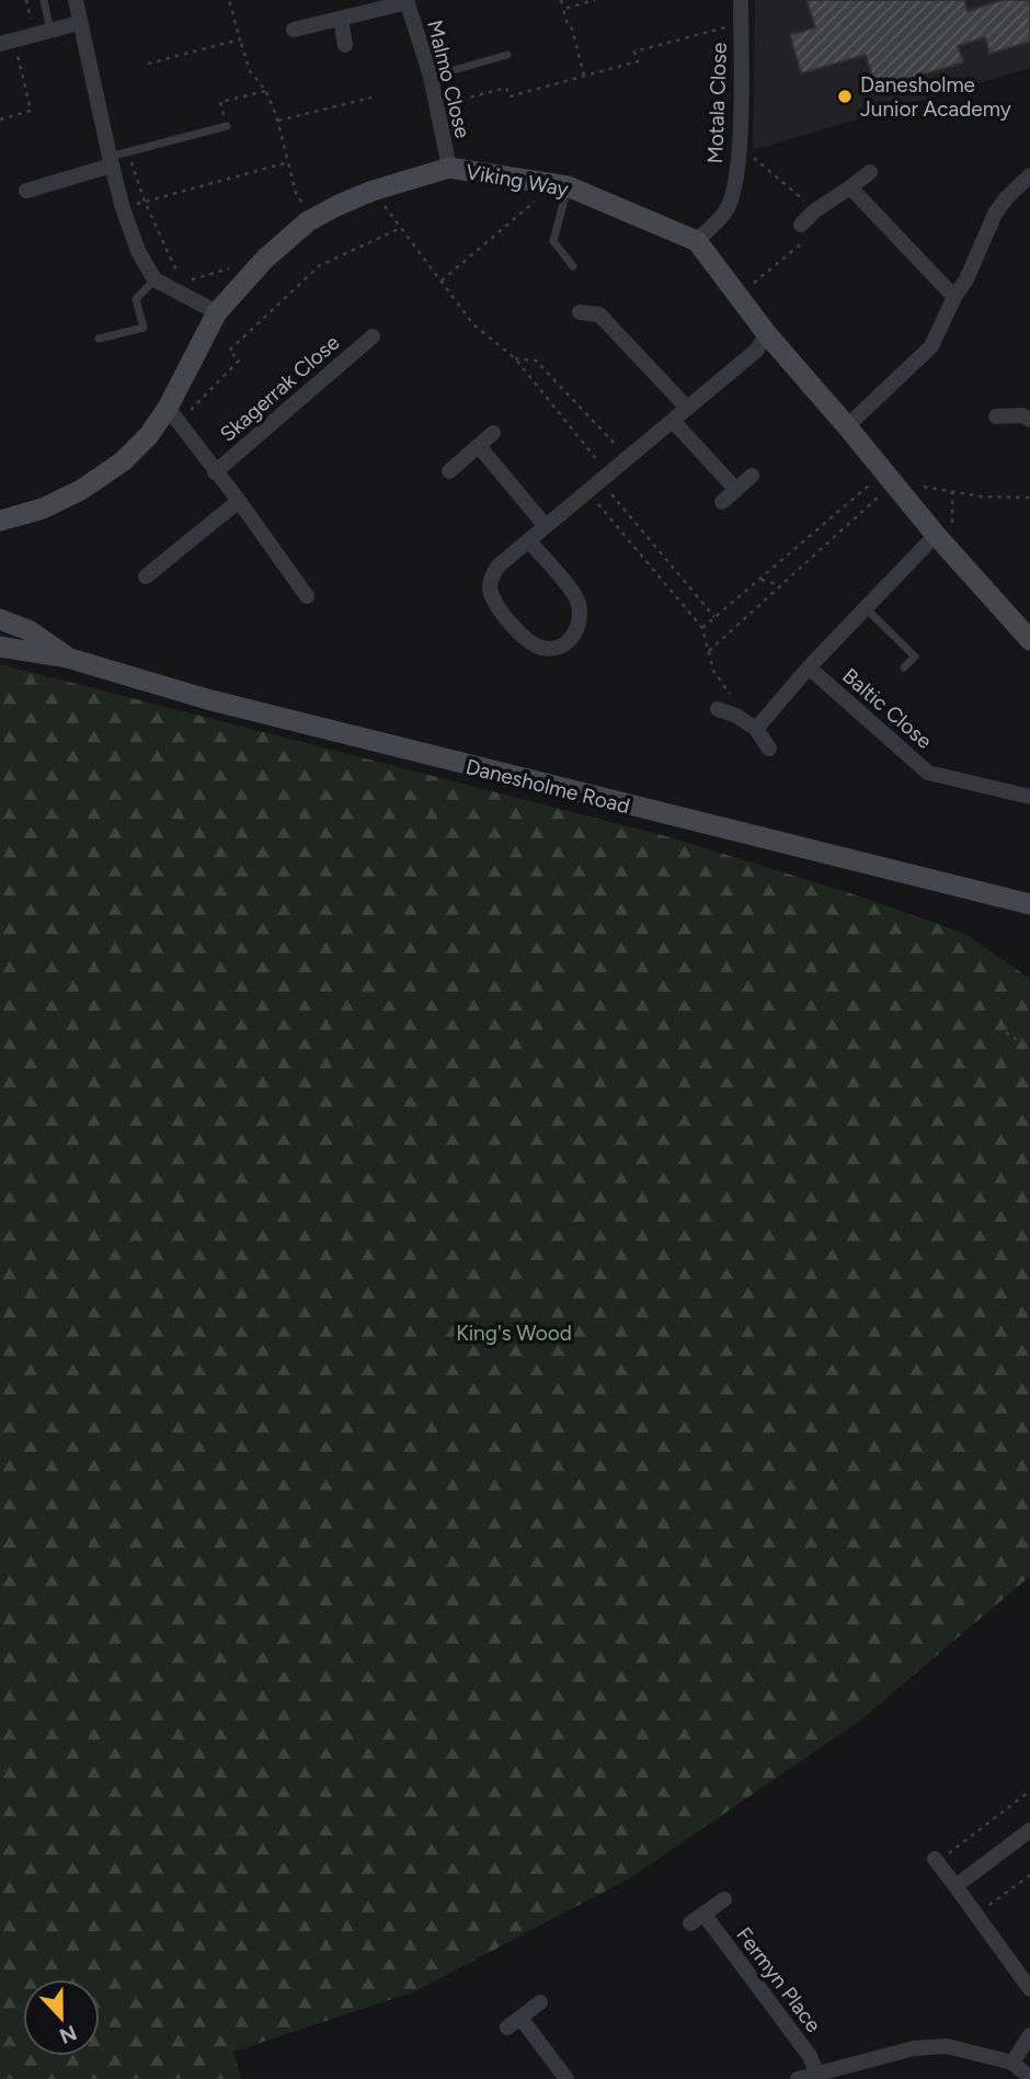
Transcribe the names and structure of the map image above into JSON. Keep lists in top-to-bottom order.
{
  "streets": {
    "street": [
      "Malmo Close",
      "Motala Close",
      "Viking Way",
      "Skagerrak Close",
      "Baltic Close",
      "Danesholme Road",
      "Fermyn Place"
    ]
  },
  "crossings": [
    ["Malmo Close", "Viking Way"],
    ["Motala Close", "Viking Way"],
    ["Viking Way", "Skagerrak Close"],
    ["Viking Way", "Baltic Close"]
  ],
  "parks": ["King's Wood"],
  "places": ["Danesholme Junior Academy"],
  "north": "bottom"
}
